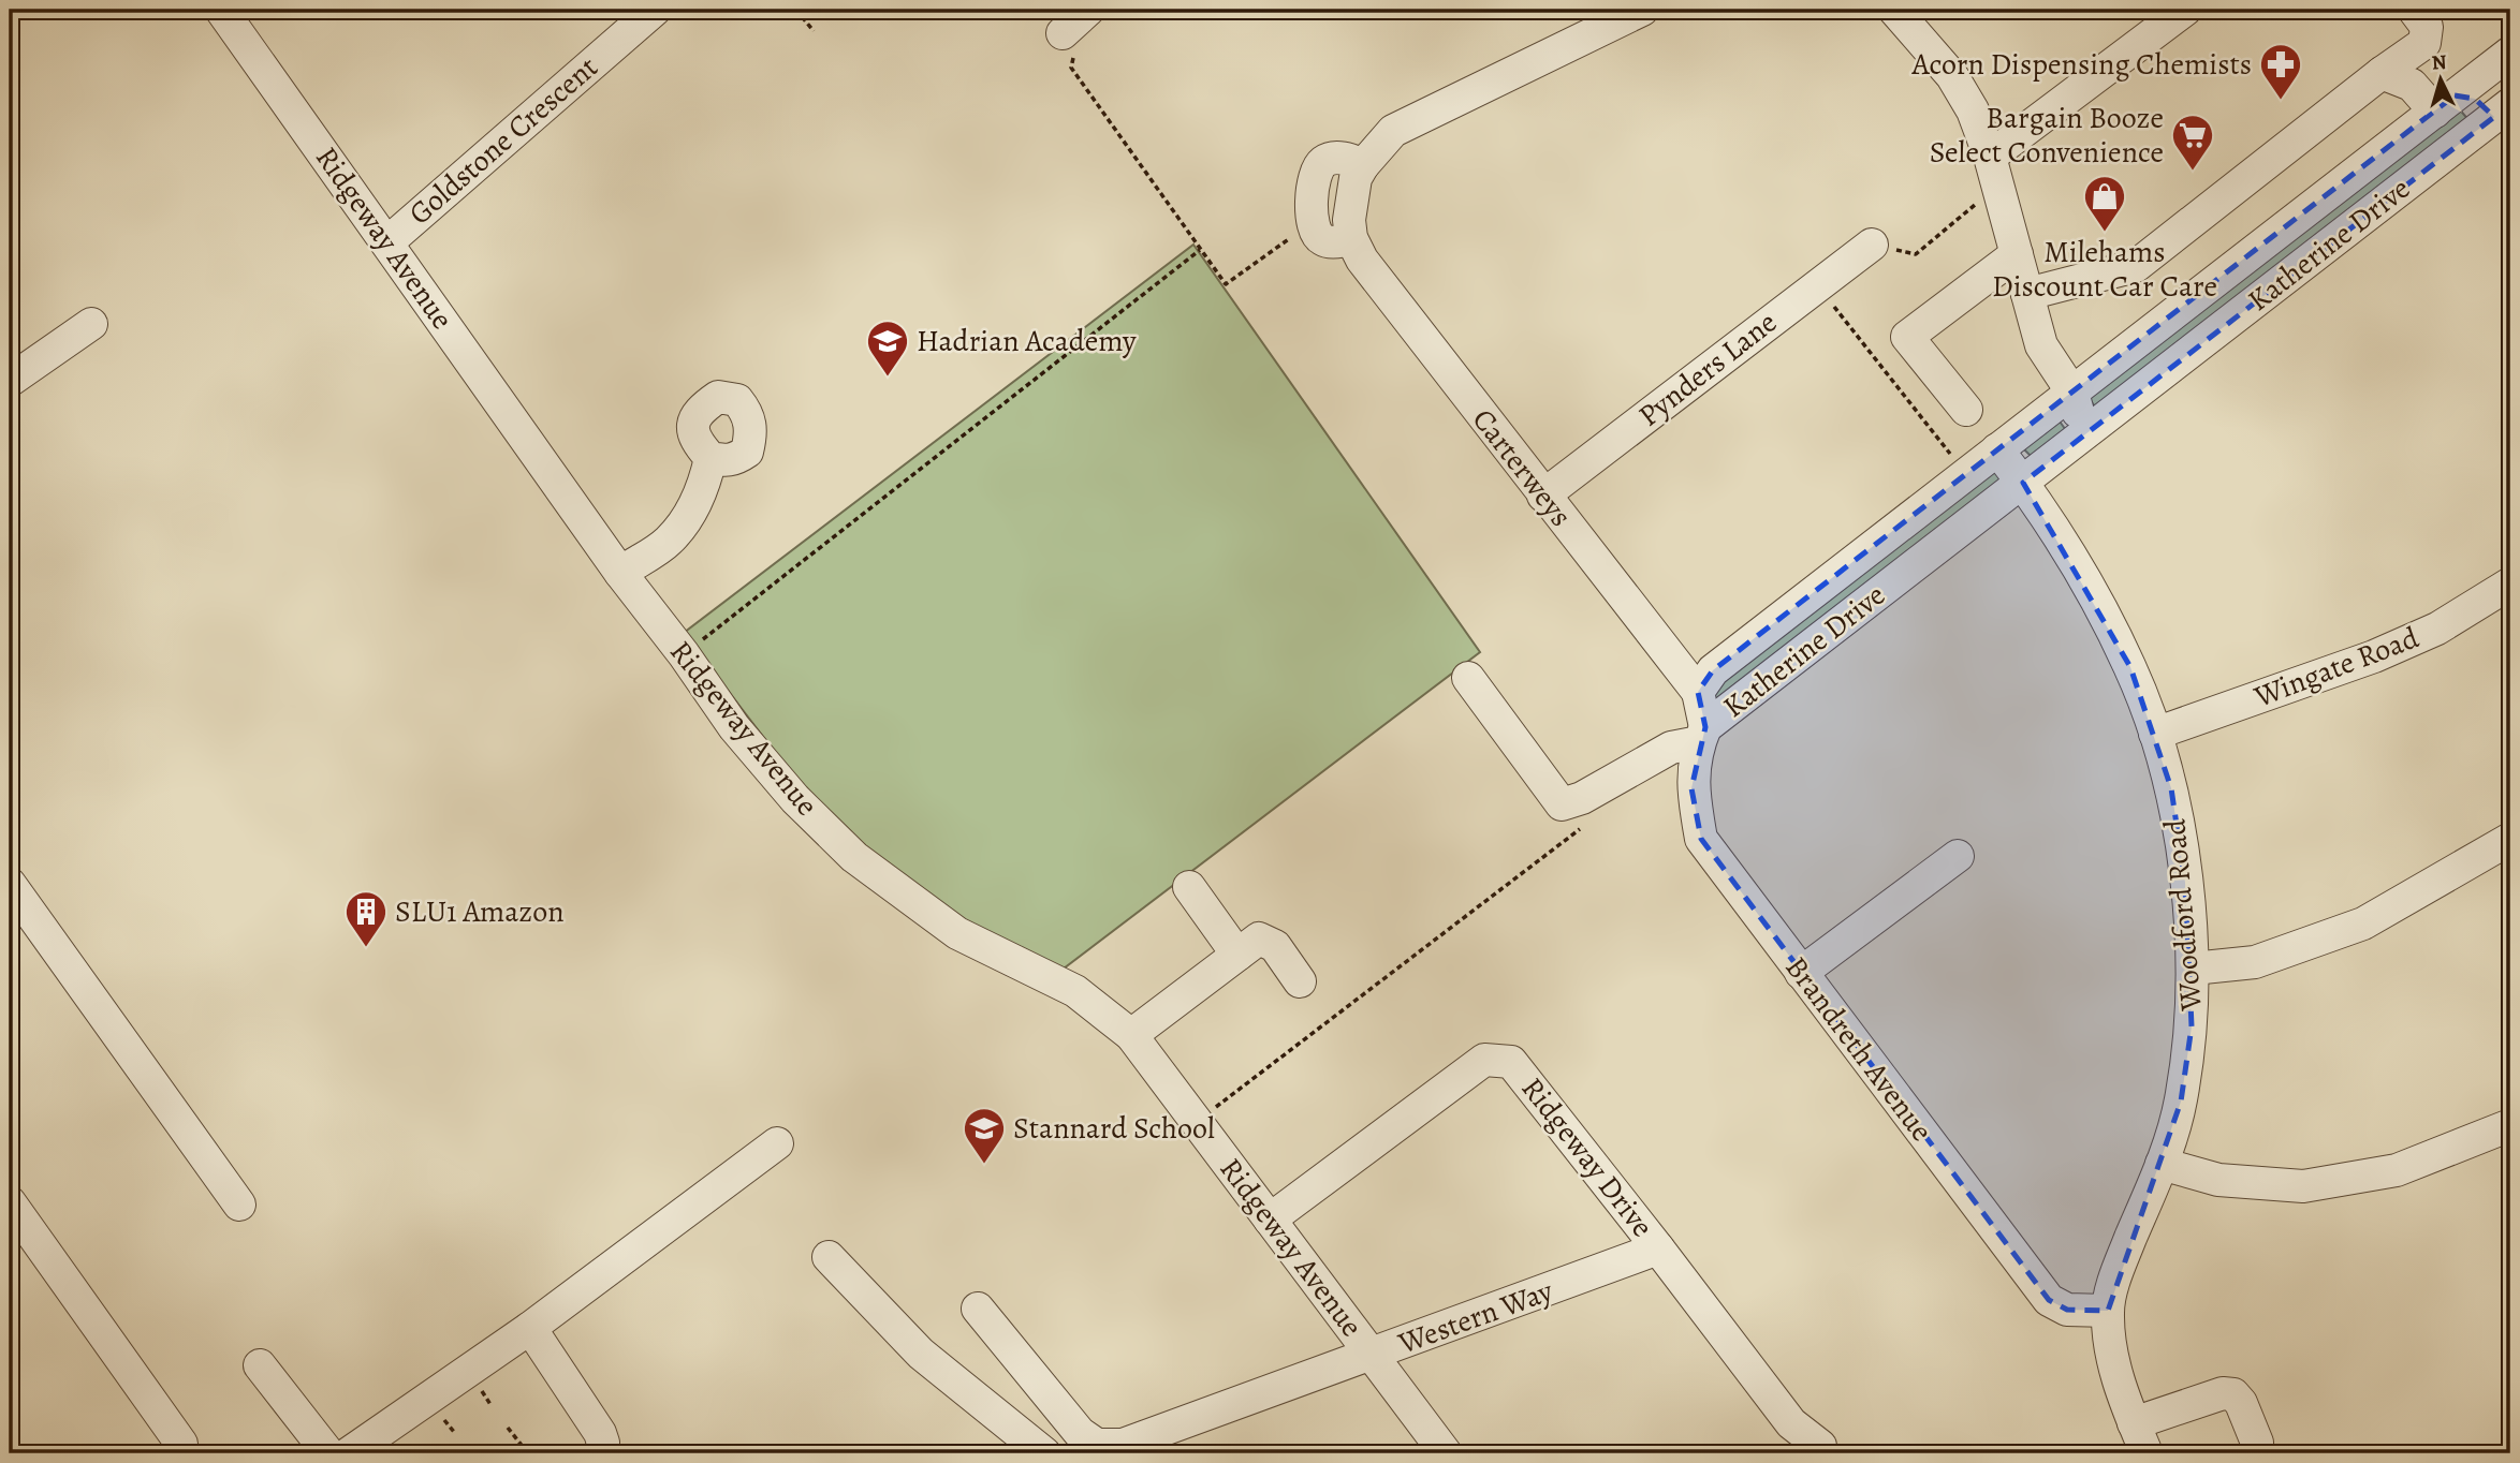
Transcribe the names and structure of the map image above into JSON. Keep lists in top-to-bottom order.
{
  "streets": {
    "street": [
      "Goldstone Crescent",
      "Ridgeway Avenue",
      "Katherine Drive",
      "Pynders Lane",
      "Carterweys",
      "Wingate Road",
      "Woodford Road",
      "Brandreth Avenue",
      "Ridgeway Drive",
      "Western Way"
    ]
  },
  "crossings": [
    ["Goldstone Crescent", "Ridgeway Avenue"],
    ["Ridgeway Avenue", "Ridgeway Drive"],
    ["Ridgeway Avenue", "Western Way"],
    ["Katherine Drive", "Carterweys"],
    ["Katherine Drive", "Woodford Road"],
    ["Katherine Drive", "Brandreth Avenue"],
    ["Pynders Lane", "Carterweys"],
    ["Wingate Road", "Woodford Road"],
    ["Woodford Road", "Brandreth Avenue"],
    ["Ridgeway Drive", "Western Way"]
  ],
  "places": {
    "pharmacy": ["Acorn Dispensing Chemists"],
    "supermarket": ["Bargain Booze Select Convenience"],
    "shop": ["Milehams Discount Car Care"],
    "school or university": ["Hadrian Academy", "Stannard School"],
    "building": ["SLU1 Amazon"]
  },
  "north": "top"
}
